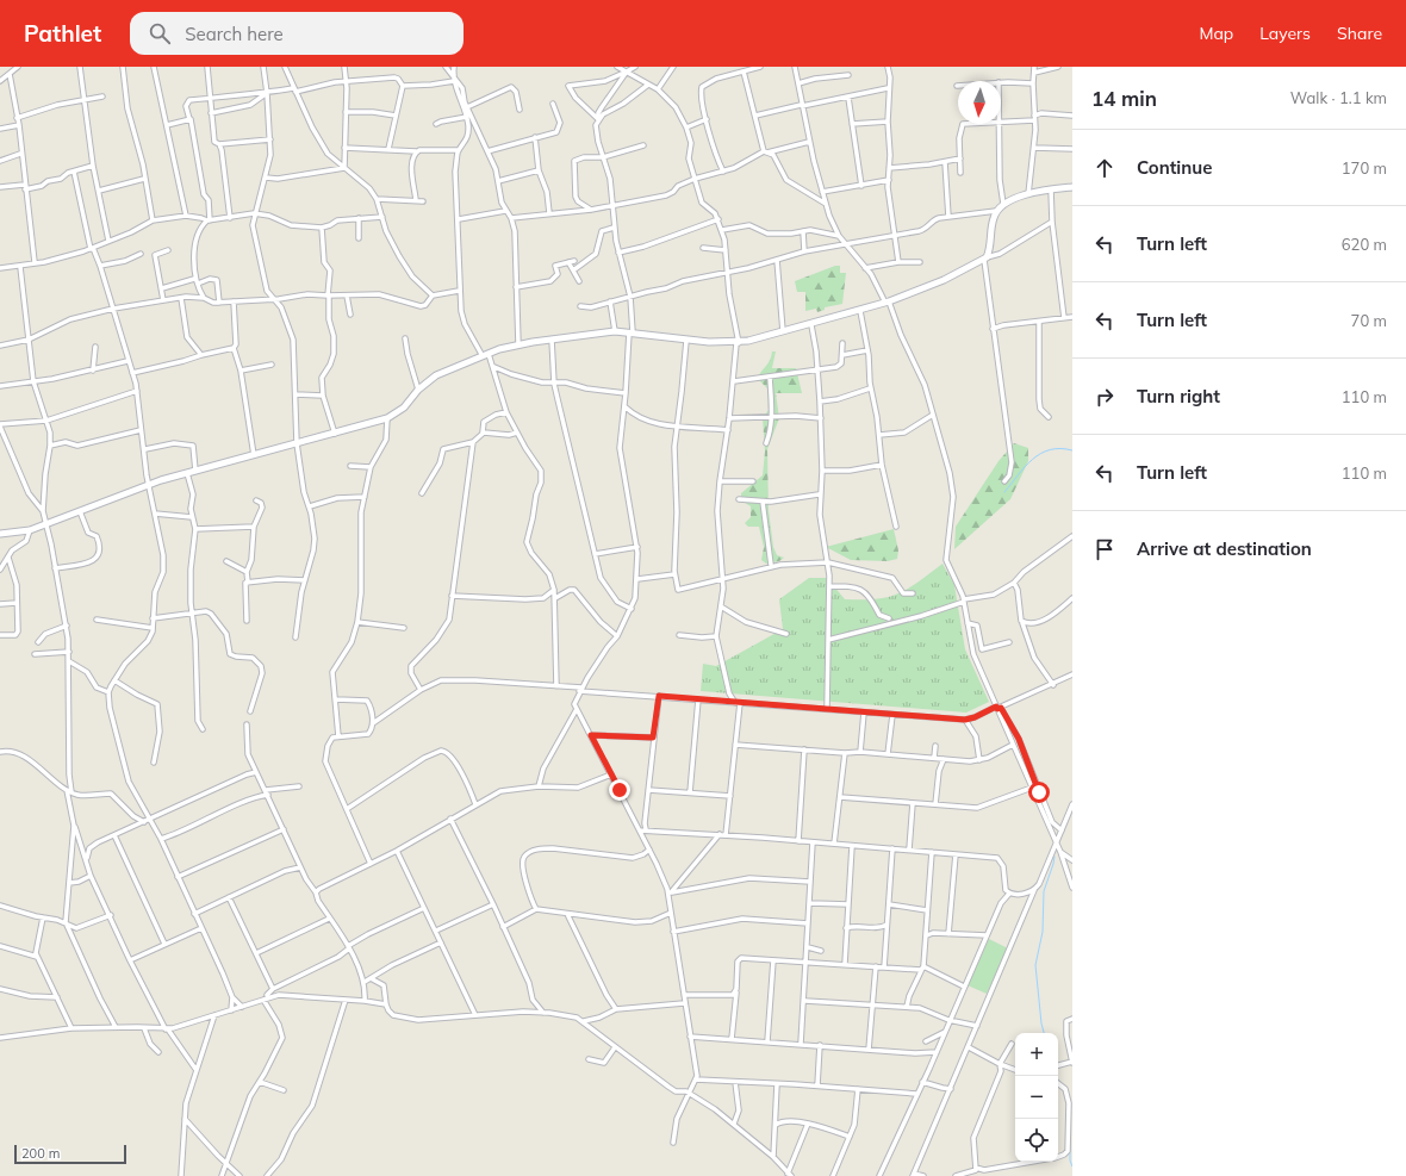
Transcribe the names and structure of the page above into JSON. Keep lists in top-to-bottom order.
{
  "scale_bar": "200 m",
  "north": "bottom",
  "page": {
    "header": "Pathlet",
    "search": "Search here",
    "nav": ["Map", "Layers", "Share"],
    "heading": ["14 min", "Walk · 1.1 km"],
    "list": [
      ["Continue", "170 m"],
      ["Turn left", "620 m"],
      ["Turn left", "70 m"],
      ["Turn right", "110 m"],
      ["Turn left", "110 m"],
      "Arrive at destination"
    ],
    "map_buttons": ["+", "−"],
    "scale": "200 m"
  }
}
